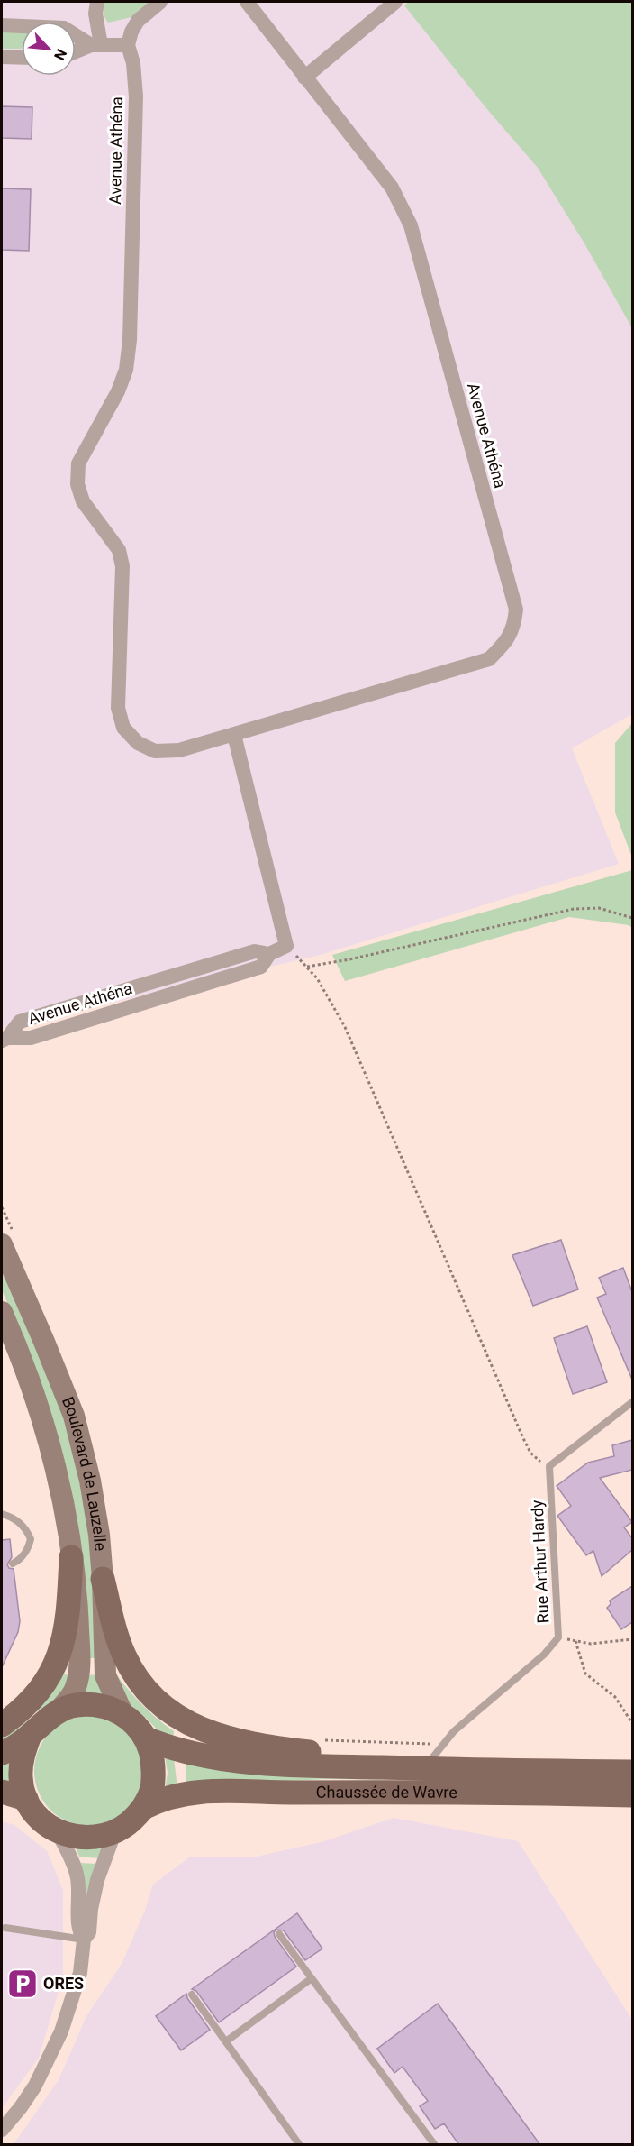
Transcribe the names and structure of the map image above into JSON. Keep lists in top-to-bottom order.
{
  "streets": {
    "main road": ["Boulevard de Lauzelle", "Chaussée de Wavre"],
    "street": ["Avenue Athéna"],
    "lane": ["Rue Arthur Hardy"]
  },
  "crossings": [
    ["Boulevard de Lauzelle", "Chaussée de Wavre"],
    ["Rue Arthur Hardy", "Chaussée de Wavre"]
  ],
  "places": {
    "parking": ["ORES"]
  },
  "north": "bottom right"
}
